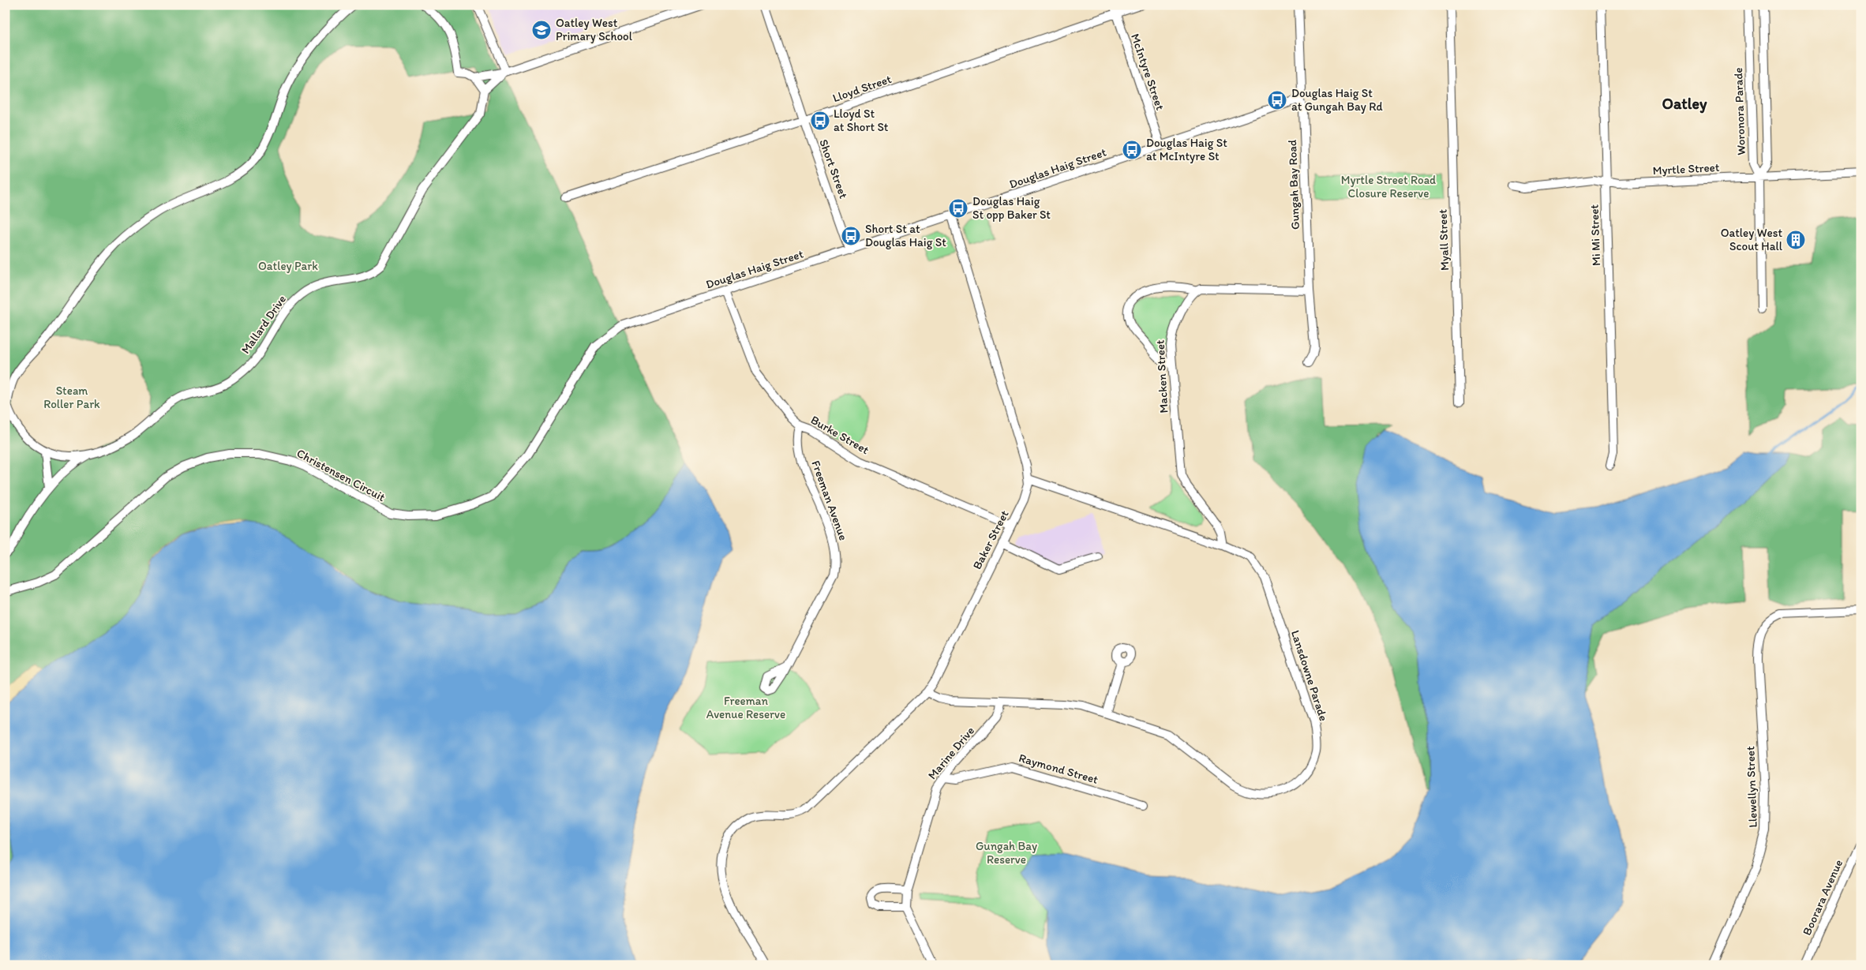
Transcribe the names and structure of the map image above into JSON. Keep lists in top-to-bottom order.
{
  "streets": {
    "street": [
      "McIntyre Street",
      "Lloyd Street",
      "Woronora Parade",
      "Douglas Haig Street",
      "Short Street",
      "Myrtle Street",
      "Gungah Bay Road",
      "Mi Mi Street",
      "Myall Street",
      "Mallard Drive",
      "Macken Street",
      "Burke Street",
      "Christensen Circuit",
      "Freeman Avenue",
      "Baker Street",
      "Lansdowne Parade",
      "Marine Drive",
      "Raymond Street",
      "Llewellyn Street",
      "Boorara Avenue"
    ]
  },
  "crossings": [
    ["McIntyre Street", "Lloyd Street"],
    ["McIntyre Street", "Douglas Haig Street"],
    ["Lloyd Street", "Short Street"],
    ["Woronora Parade", "Myrtle Street"],
    ["Douglas Haig Street", "Short Street"],
    ["Douglas Haig Street", "Gungah Bay Road"],
    ["Douglas Haig Street", "Burke Street"],
    ["Douglas Haig Street", "Christensen Circuit"],
    ["Douglas Haig Street", "Baker Street"],
    ["Myrtle Street", "Mi Mi Street"],
    ["Macken Street", "Lansdowne Parade"],
    ["Burke Street", "Freeman Avenue"],
    ["Burke Street", "Baker Street"],
    ["Baker Street", "Lansdowne Parade"],
    ["Lansdowne Parade", "Marine Drive"],
    ["Marine Drive", "Raymond Street"]
  ],
  "districts": ["Oatley"],
  "parks": [
    "Myrtle Street Road Closure Reserve",
    "Oatley Park",
    "Steam Roller Park",
    "Freeman Avenue Reserve",
    "Gungah Bay Reserve"
  ],
  "places": {
    "school or university": ["Oatley West Primary School"],
    "bus stop": [
      "Douglas Haig St at Gungah Bay Rd",
      "Lloyd St at Short St",
      "Douglas Haig St at McIntyre St",
      "Douglas Haig St opp Baker St",
      "Short St at Douglas Haig St"
    ],
    "building": ["Oatley West Scout Hall"]
  }
}
